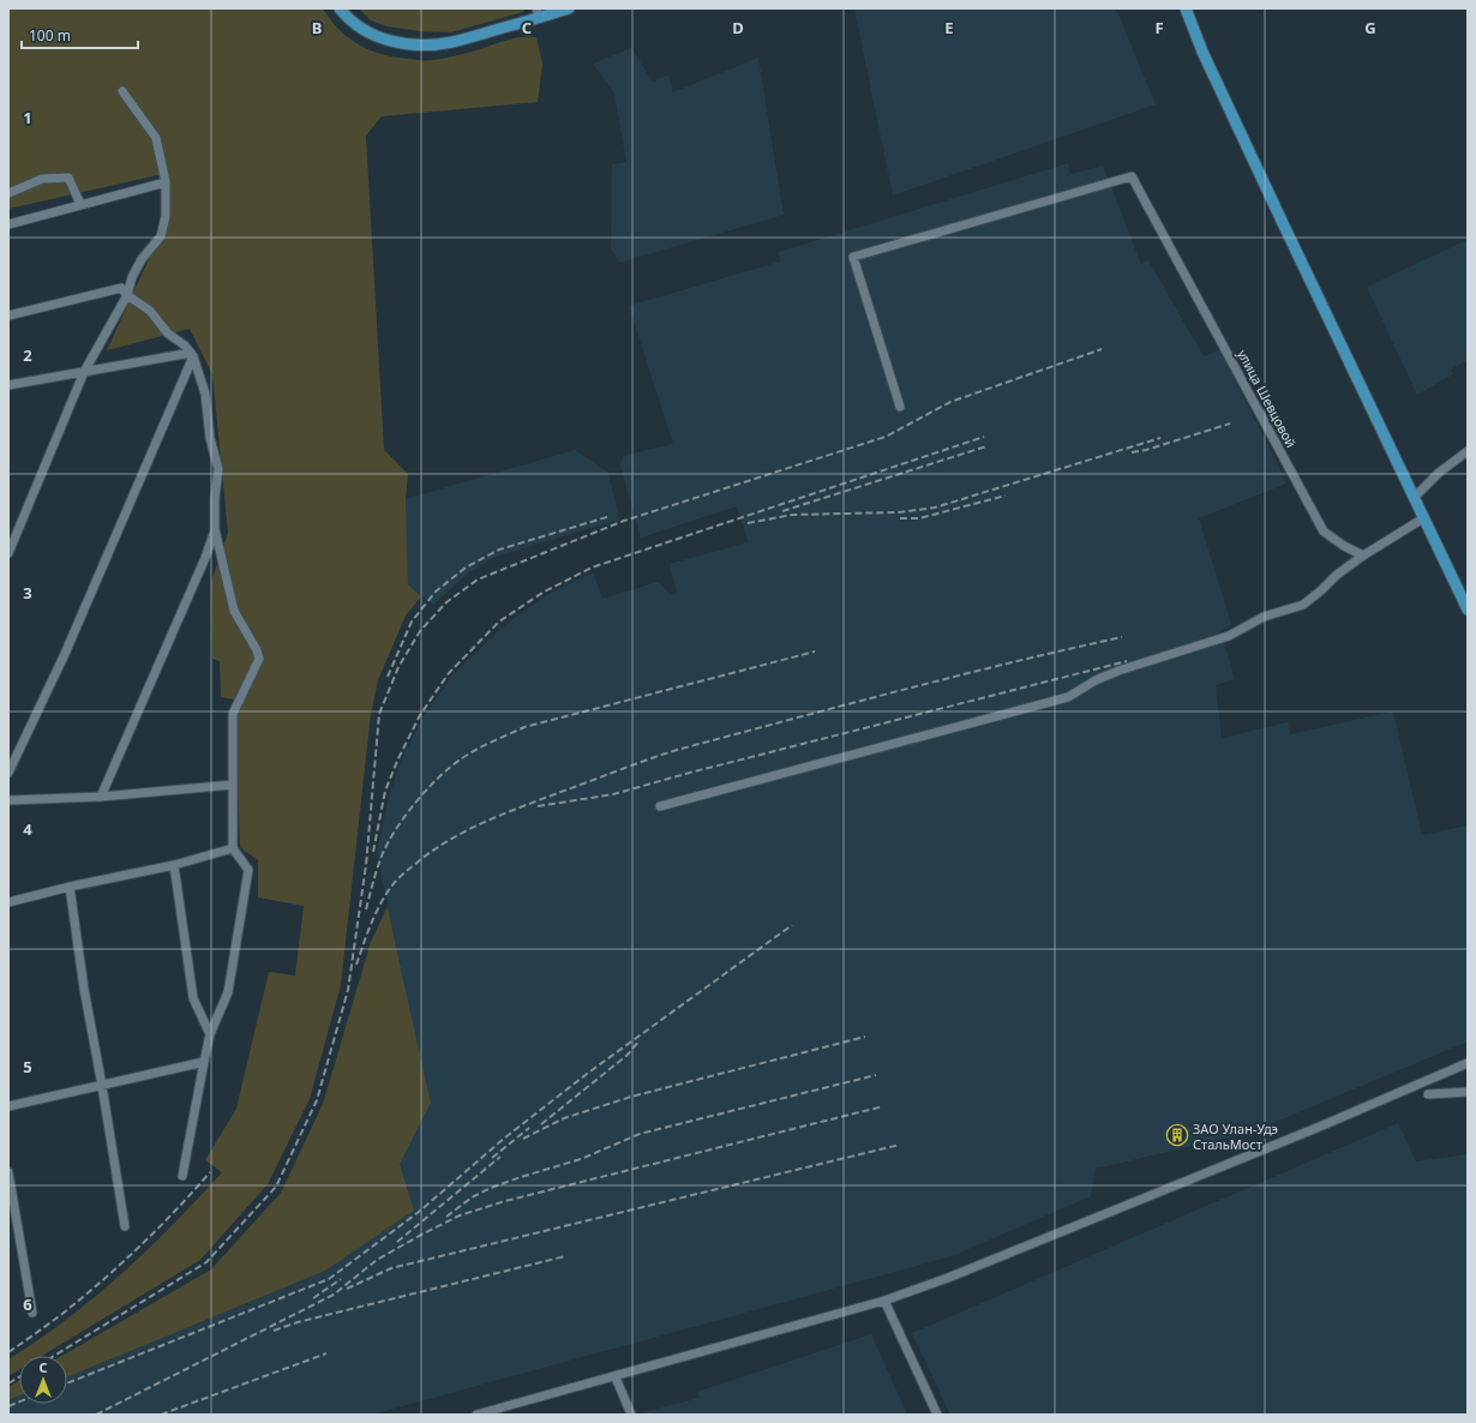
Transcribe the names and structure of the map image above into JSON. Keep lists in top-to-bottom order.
{
  "streets": {
    "street": ["улица Шевцовой"]
  },
  "places": {
    "building": ["ЗАО Улан-Удэ СтальМост"]
  },
  "scale_bar": "100 m",
  "north": "top",
  "grid": {
    "columns": [
      "B",
      "C",
      "D",
      "E",
      "F",
      "G"
    ],
    "rows": [
      "1",
      "2",
      "3",
      "4",
      "5",
      "6"
    ]
  }
}
